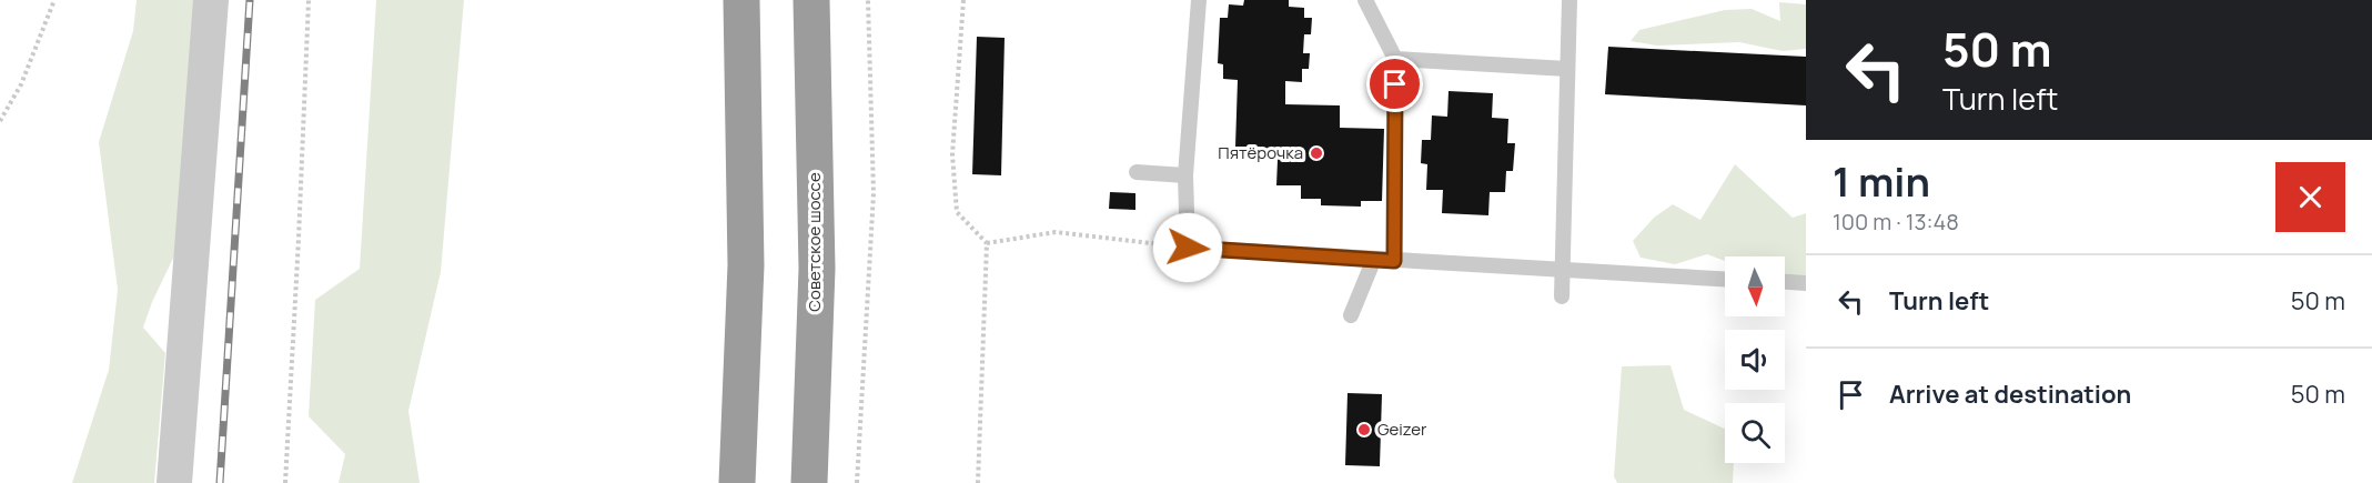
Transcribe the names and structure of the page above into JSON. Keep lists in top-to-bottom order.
{
  "streets": {
    "highway": ["Советское шоссе"]
  },
  "places": ["Пятёрочка", "Geizer"],
  "north": "bottom",
  "page": {
    "turn": ["50 m", "Turn left"],
    "heading": ["1 min", "100 m · 13:48"],
    "list": [
      {
        "name": "Turn left",
        "value": "50 m"
      },
      {
        "name": "Arrive at destination",
        "value": "50 m"
      }
    ]
  }
}
